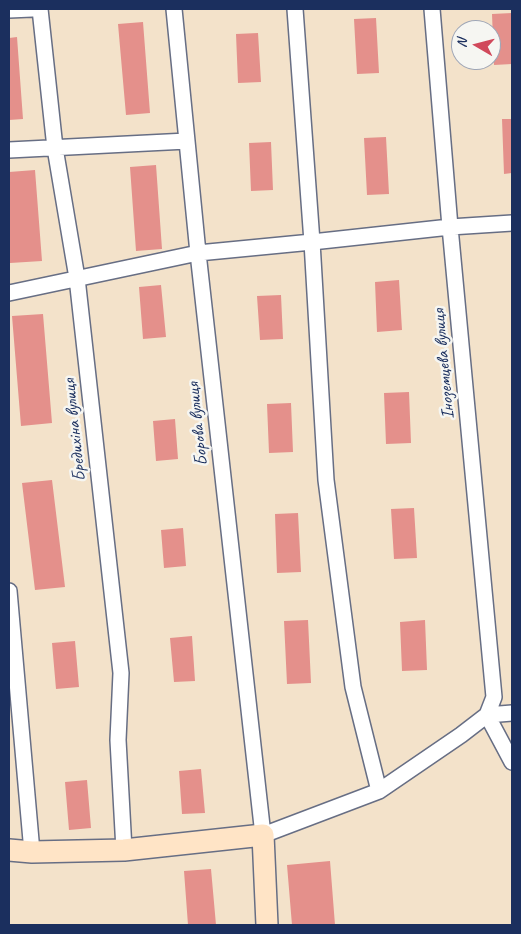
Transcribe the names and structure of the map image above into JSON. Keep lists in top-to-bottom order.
{
  "streets": {
    "street": ["Іноземцева вулиця", "Борова вулиця", "Бредихіна вулиця"]
  },
  "north": "left"
}
